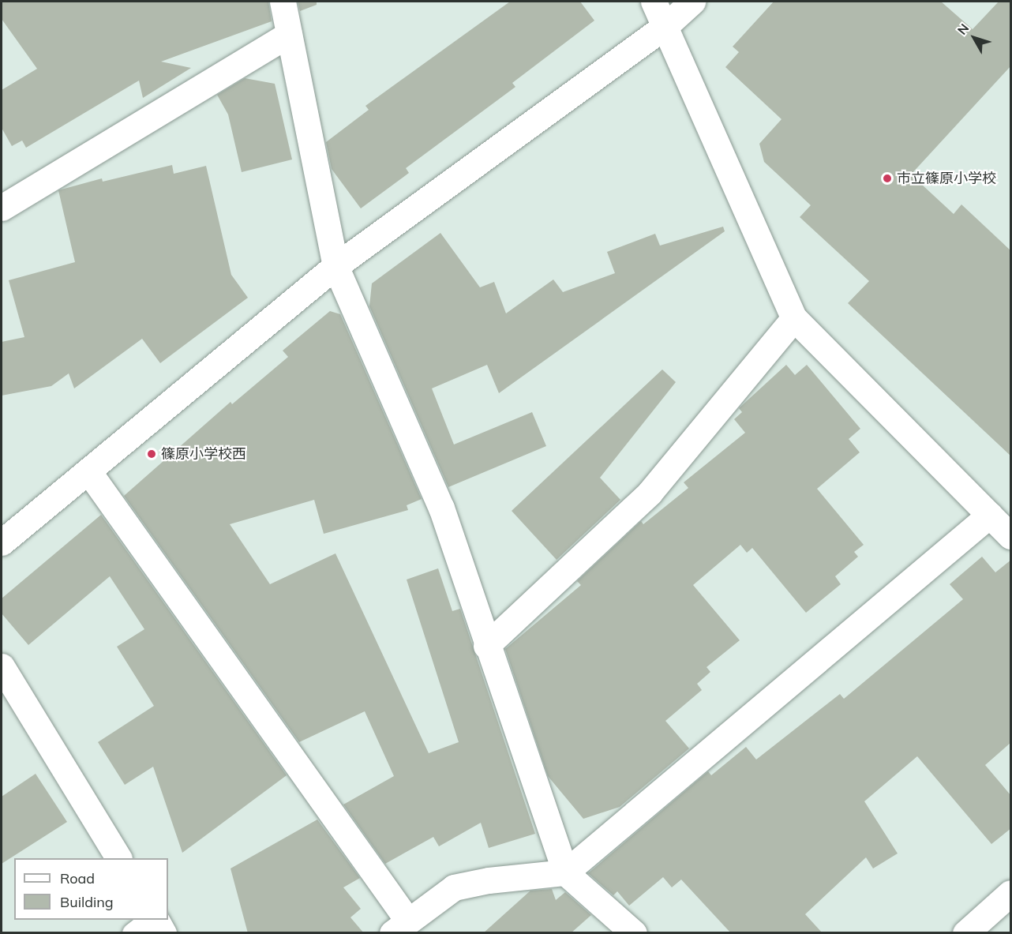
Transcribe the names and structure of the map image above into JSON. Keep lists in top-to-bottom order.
{
  "places": ["市立篠原小学校", "篠原小学校西"],
  "legend": ["Road", "Building"],
  "north": "top left"
}
